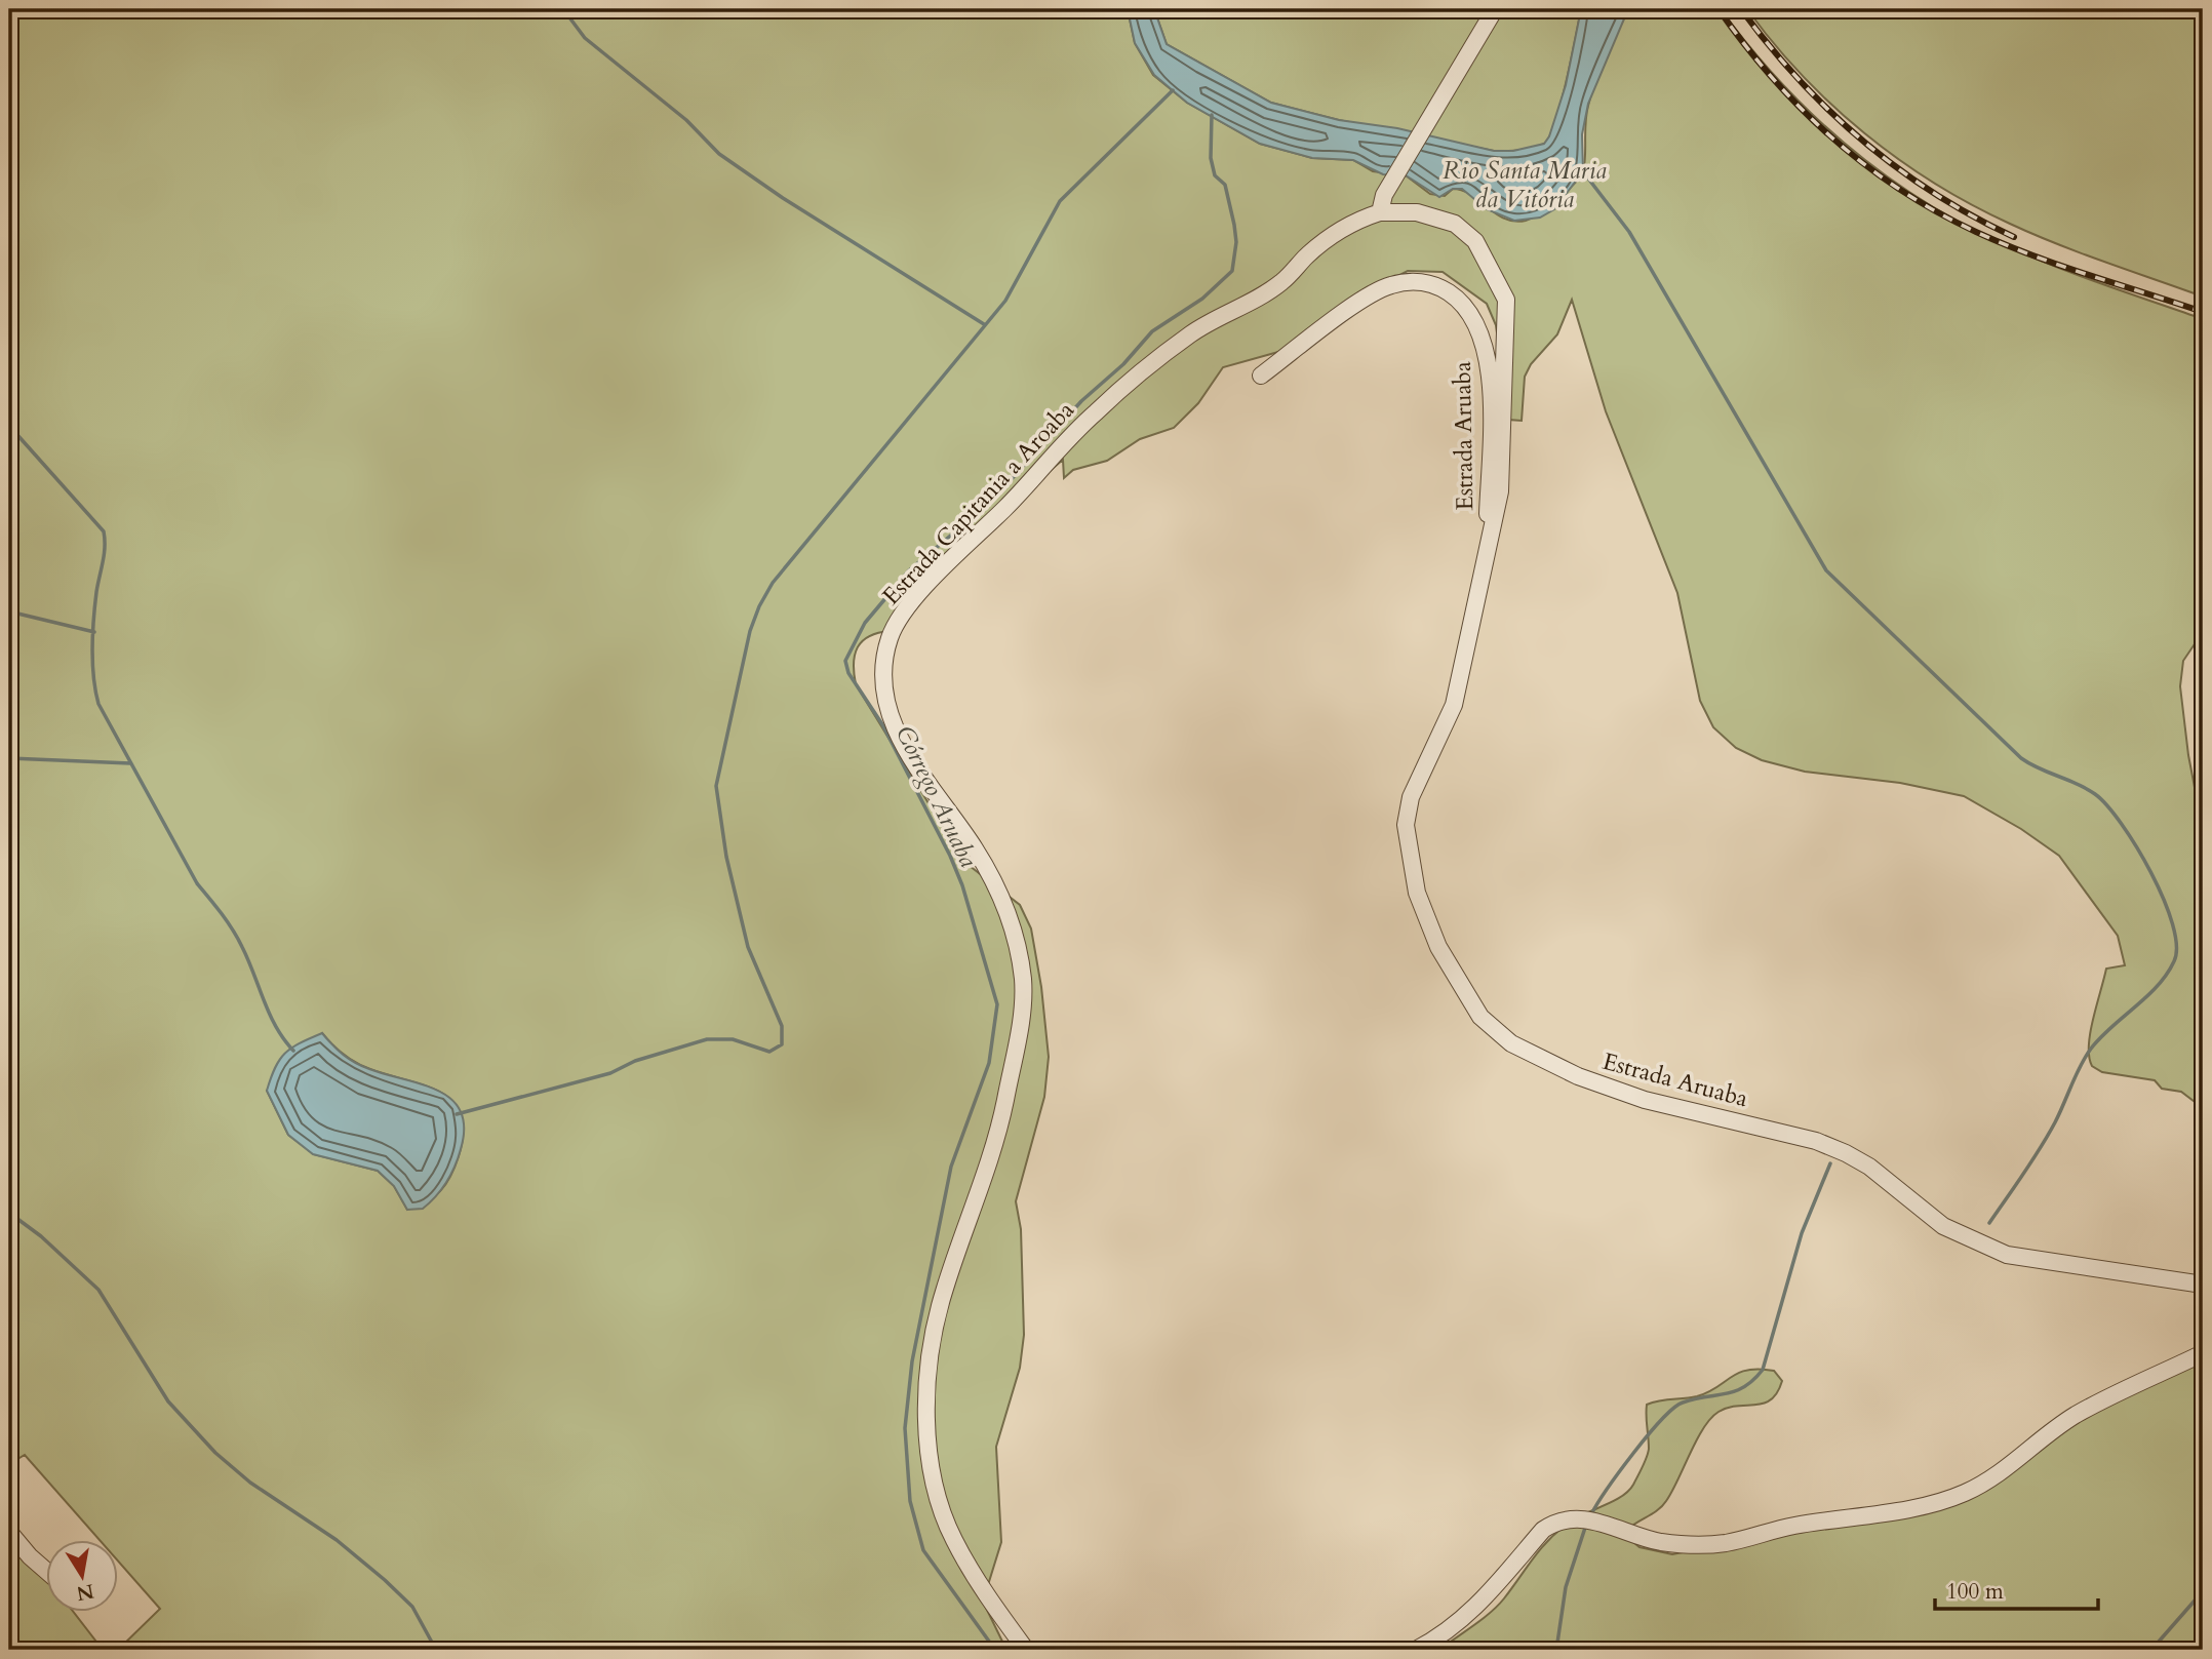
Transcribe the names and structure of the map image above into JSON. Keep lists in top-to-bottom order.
{
  "streets": {
    "street": ["Estrada Aruaba", "Estrada Capitania a Aroaba"]
  },
  "crossings": [
    ["Estrada Aruaba", "Estrada Capitania a Aroaba"]
  ],
  "water": ["Rio Santa Maria da Vitória", "Córrego Aruaba"],
  "scale_bar": "100 m",
  "north": "bottom"
}
